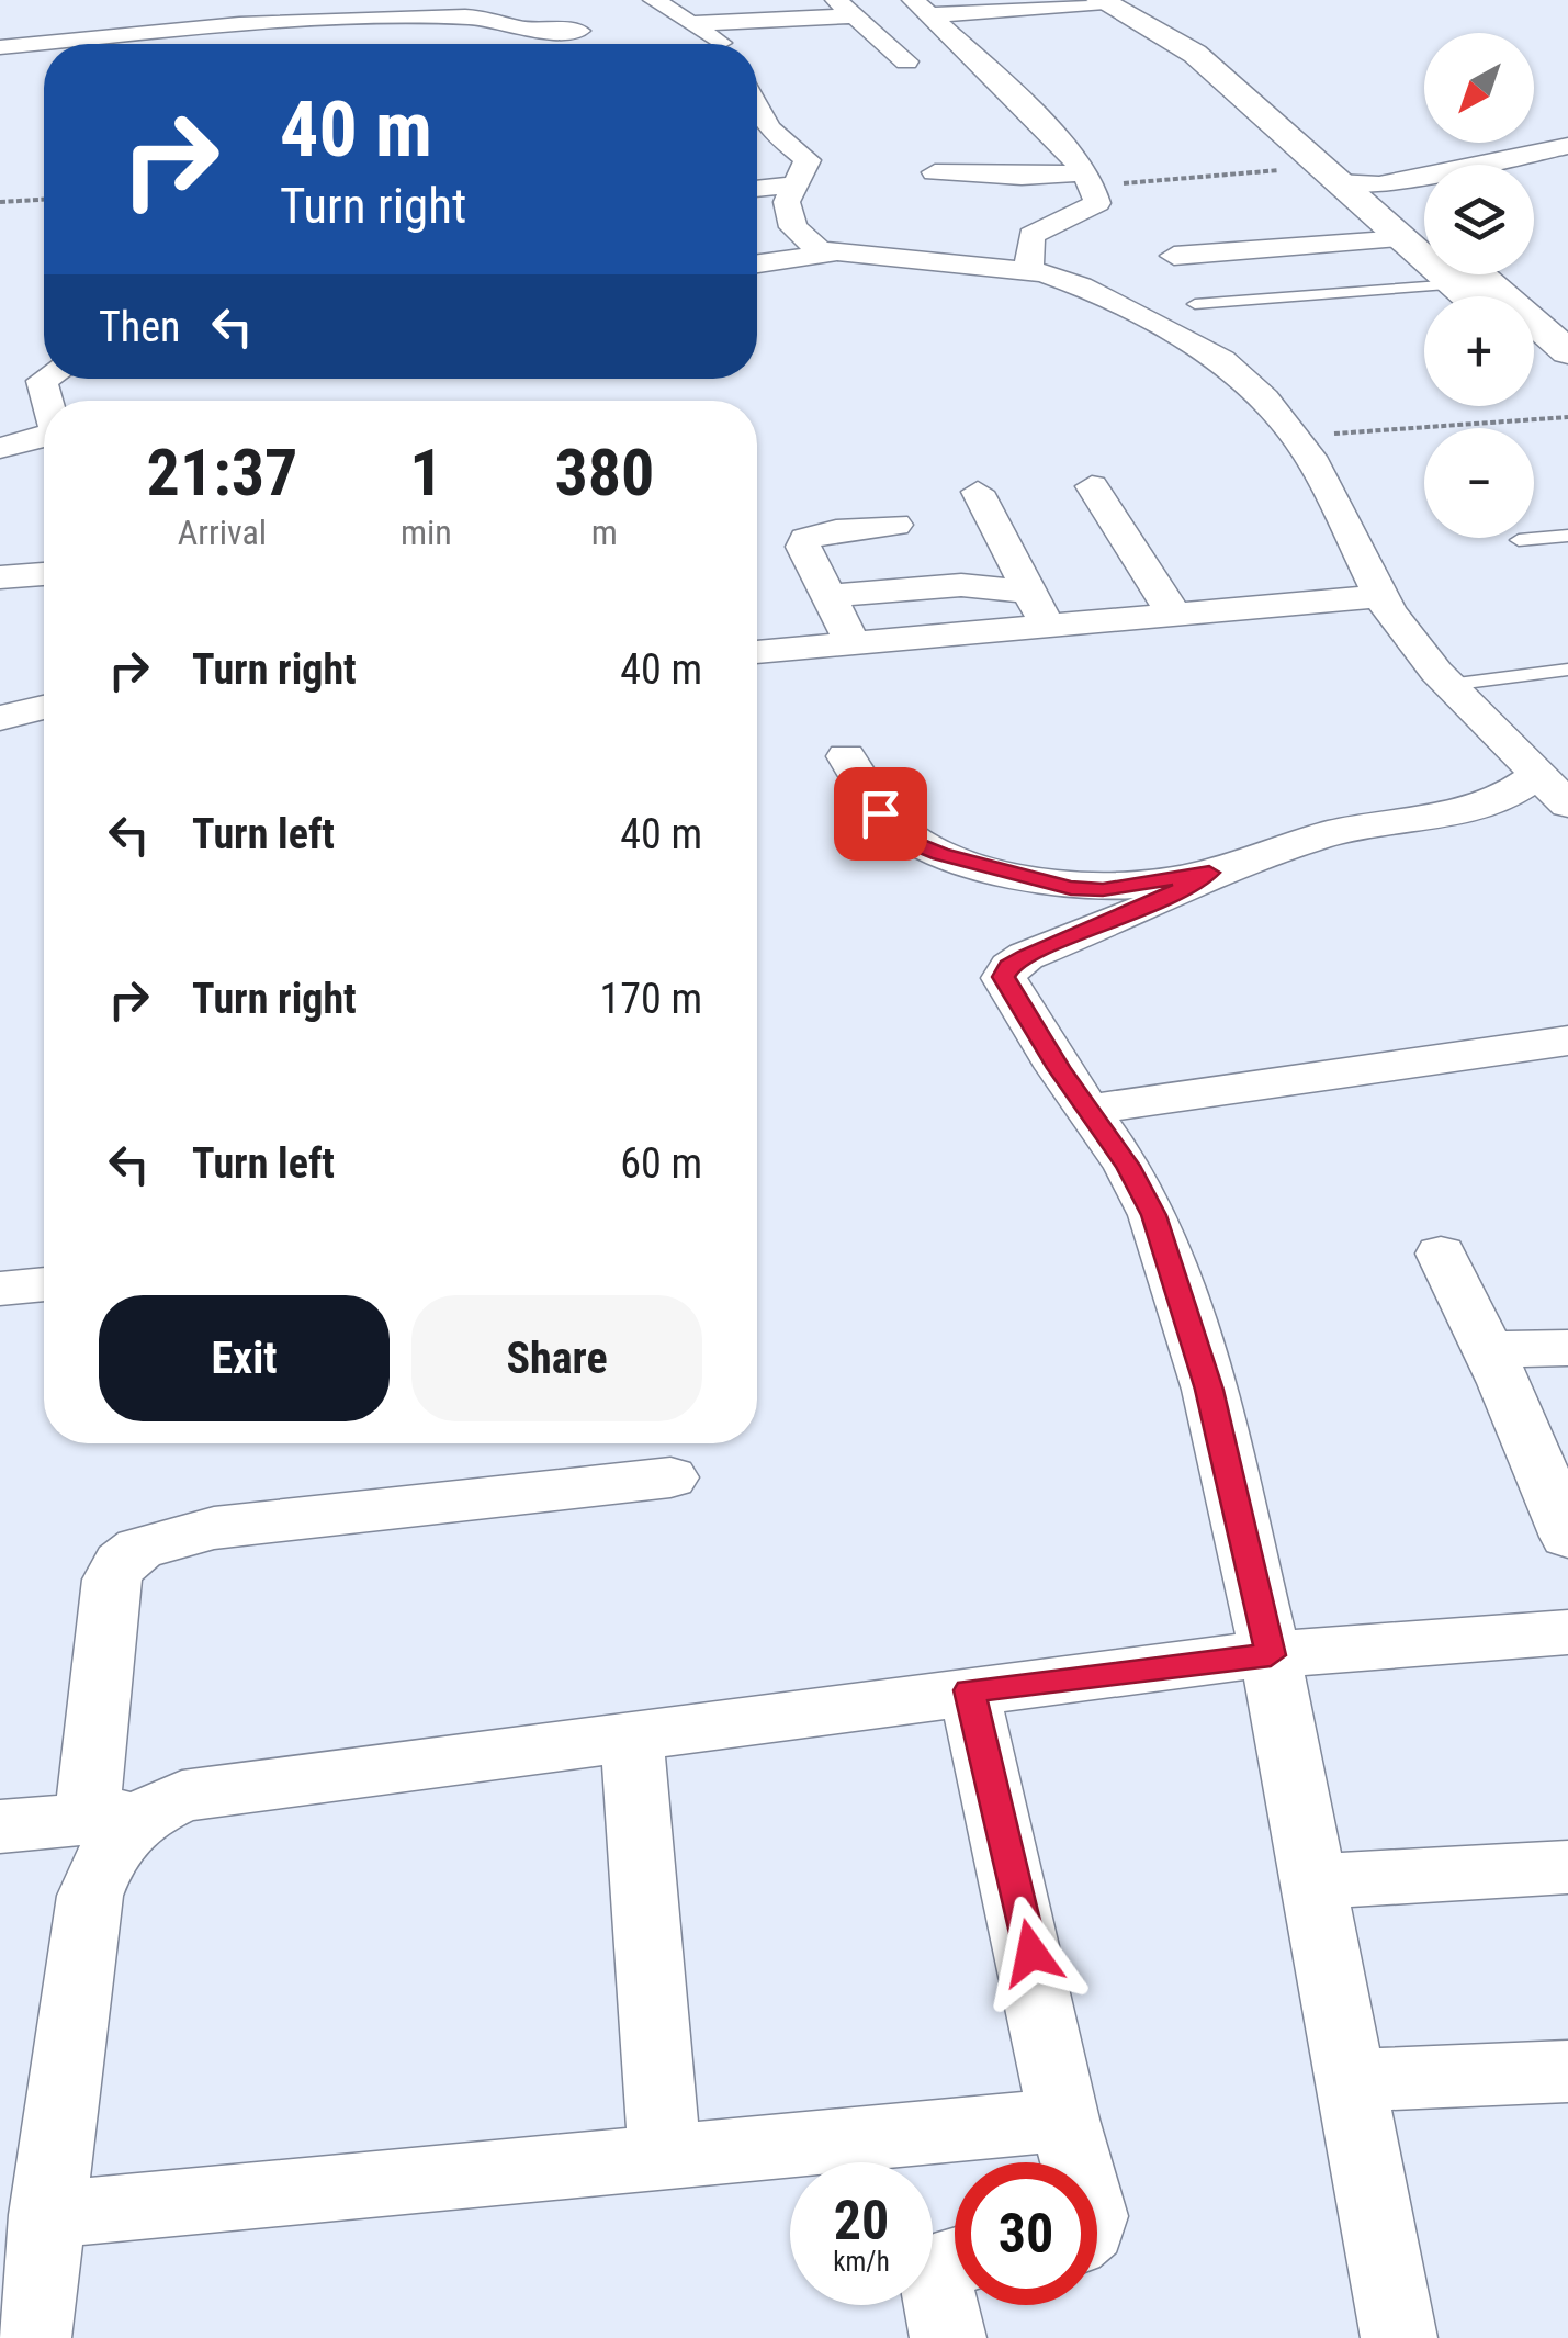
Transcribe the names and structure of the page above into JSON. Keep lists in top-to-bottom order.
{
  "north": "bottom left",
  "page": {
    "map_buttons": ["+", "−"],
    "turn": ["40 m", "Turn right"],
    "then": "Then",
    "eta": [
      "21:37",
      "Arrival",
      "1",
      "min",
      "380",
      "m"
    ],
    "list": [
      {
        "name": "Turn right",
        "value": "40 m"
      },
      {
        "name": "Turn left",
        "value": "40 m"
      },
      {
        "name": "Turn right",
        "value": "170 m"
      },
      {
        "name": "Turn left",
        "value": "60 m"
      }
    ],
    "buttons": ["Exit", "Share"],
    "speed": "20 km/h",
    "limit": "30"
  }
}
